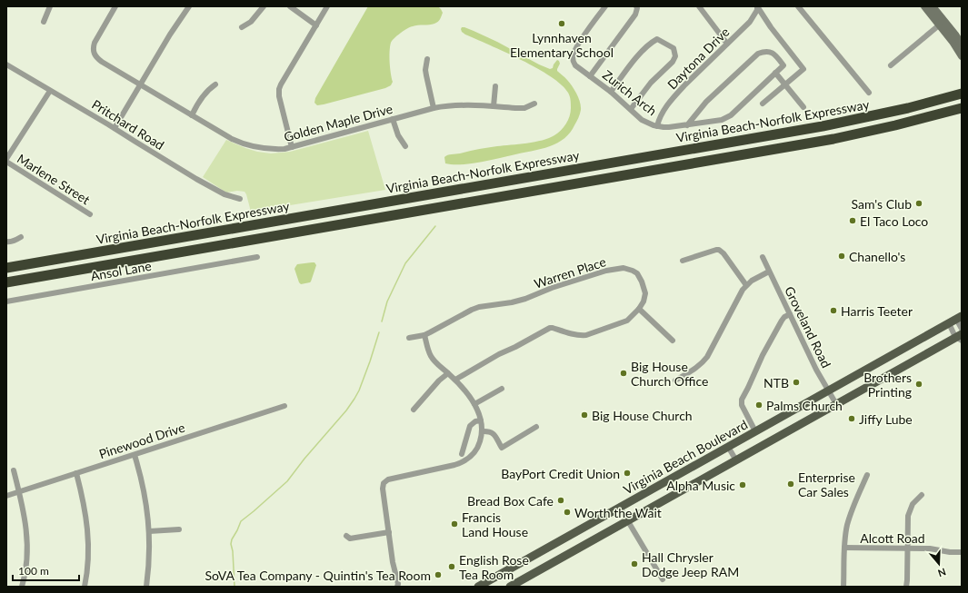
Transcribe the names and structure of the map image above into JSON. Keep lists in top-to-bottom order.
{
  "streets": {
    "highway": ["Virginia Beach-Norfolk Expressway"],
    "main road": ["Virginia Beach Boulevard"],
    "street": [
      "Daytona Drive",
      "Zurich Arch",
      "Golden Maple Drive",
      "Pritchard Road",
      "Marlene Street",
      "Ansol Lane",
      "Warren Place",
      "Groveland Road",
      "Pinewood Drive",
      "Alcott Road"
    ]
  },
  "crossings": [
    ["Daytona Drive", "Zurich Arch"],
    ["Groveland Road", "Virginia Beach Boulevard"]
  ],
  "places": [
    "Lynnhaven Elementary School",
    "Sam's Club",
    "El Taco Loco",
    "Chanello's",
    "Harris Teeter",
    "Big House Church Office",
    "NTB",
    "Brothers Printing",
    "Palms Church",
    "Big House Church",
    "Jiffy Lube",
    "BayPort Credit Union",
    "Enterprise Car Sales",
    "Alpha Music",
    "Bread Box Cafe",
    "Worth the Wait",
    "Francis Land House",
    "Hall Chrysler Dodge Jeep RAM",
    "English Rose Tea Room",
    "SoVA Tea Company - Quintin's Tea Room"
  ],
  "scale_bar": "100 m",
  "north": "bottom"
}
